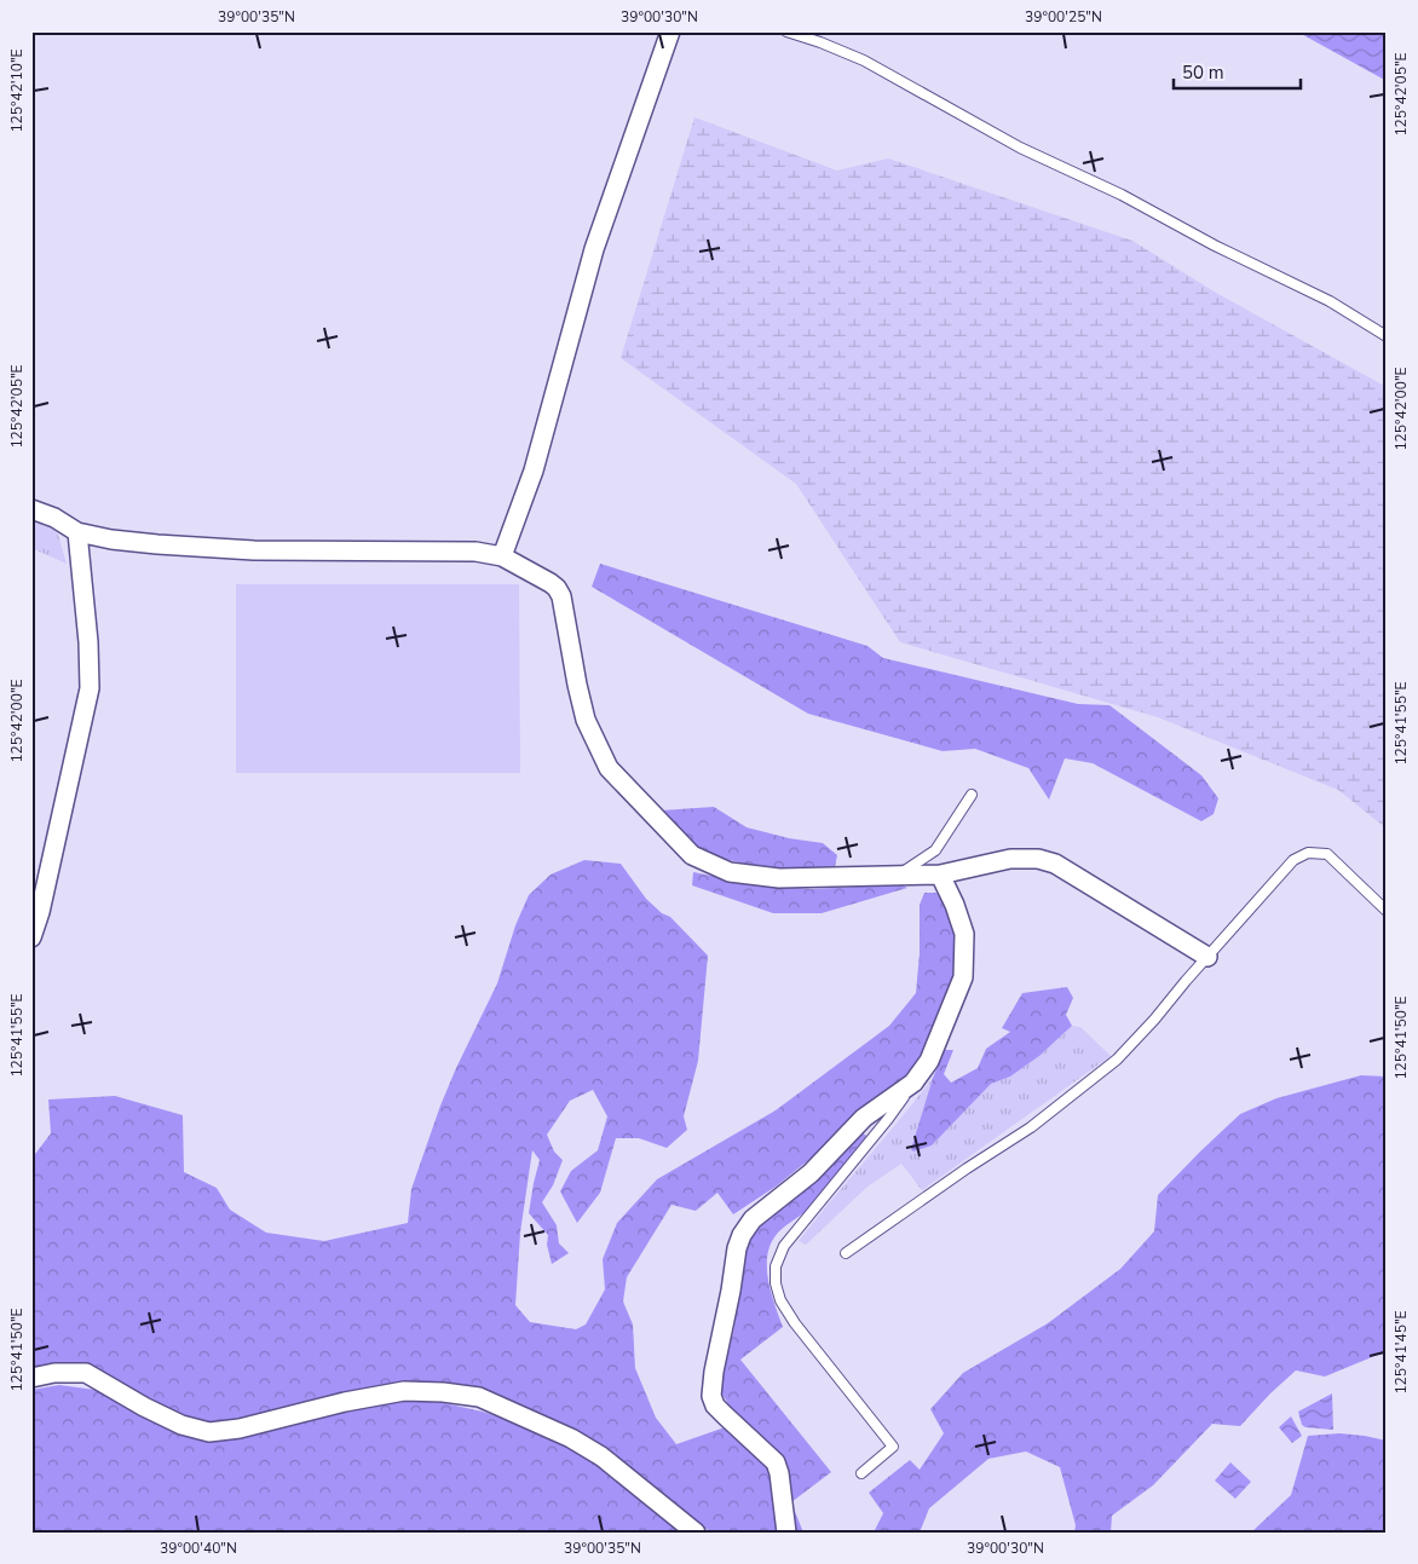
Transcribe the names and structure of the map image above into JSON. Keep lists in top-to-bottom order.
{
  "scale_bar": "50 m",
  "coordinates": [
    "39°00'35\"N",
    "39°00'30\"N",
    "39°00'25\"N",
    "125°42'10\"E",
    "125°42'05\"E",
    "125°42'00\"E",
    "125°41'55\"E",
    "125°41'50\"E",
    "125°41'45\"E",
    "39°00'40\"N"
  ]
}
